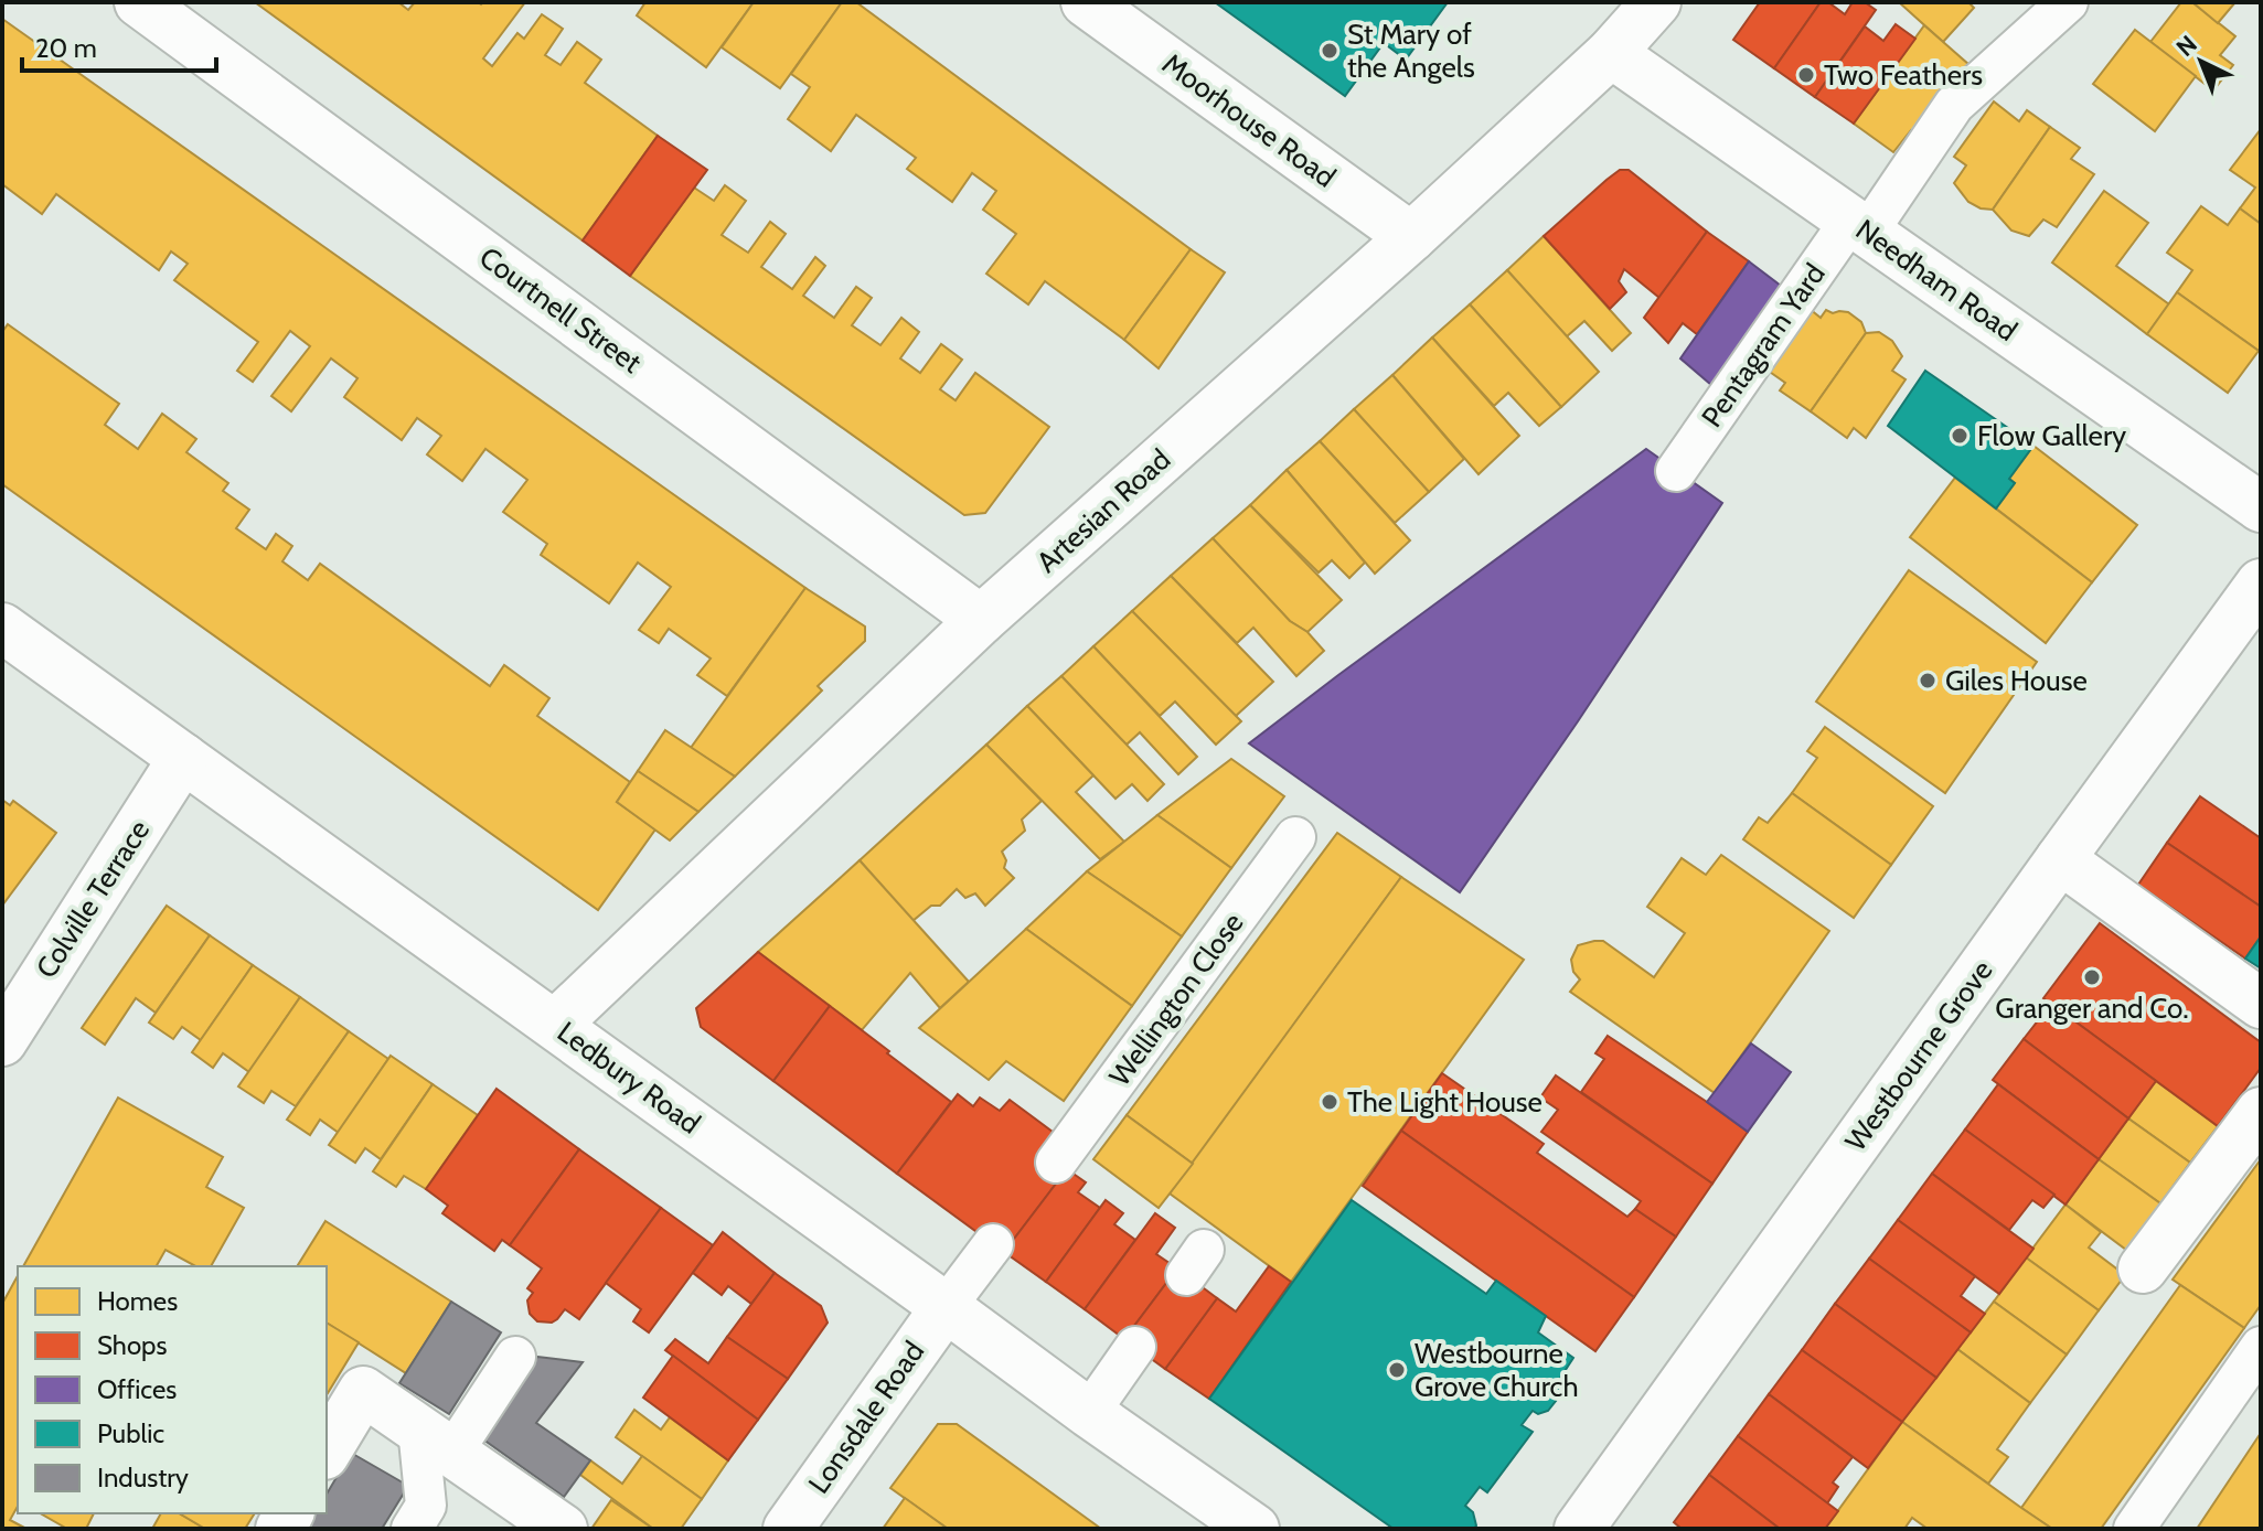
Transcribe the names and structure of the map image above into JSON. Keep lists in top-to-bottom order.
{
  "streets": {
    "street": [
      "Moorhouse Road",
      "Needham Road",
      "Courtnell Street",
      "Artesian Road",
      "Colville Terrace",
      "Westbourne Grove",
      "Ledbury Road",
      "Lonsdale Road"
    ],
    "lane": ["Pentagram Yard", "Wellington Close"]
  },
  "crossings": [
    ["Moorhouse Road", "Artesian Road"],
    ["Needham Road", "Pentagram Yard"],
    ["Needham Road", "Artesian Road"],
    ["Courtnell Street", "Artesian Road"],
    ["Artesian Road", "Ledbury Road"],
    ["Colville Terrace", "Ledbury Road"],
    ["Ledbury Road", "Lonsdale Road"]
  ],
  "places": [
    "St Mary of the Angels",
    "Two Feathers",
    "Flow Gallery",
    "Giles House",
    "Granger and Co.",
    "The Light House",
    "Westbourne Grove Church"
  ],
  "legend": [
    "Homes",
    "Shops",
    "Offices",
    "Public",
    "Industry"
  ],
  "scale_bar": "20 m",
  "north": "top left"
}
